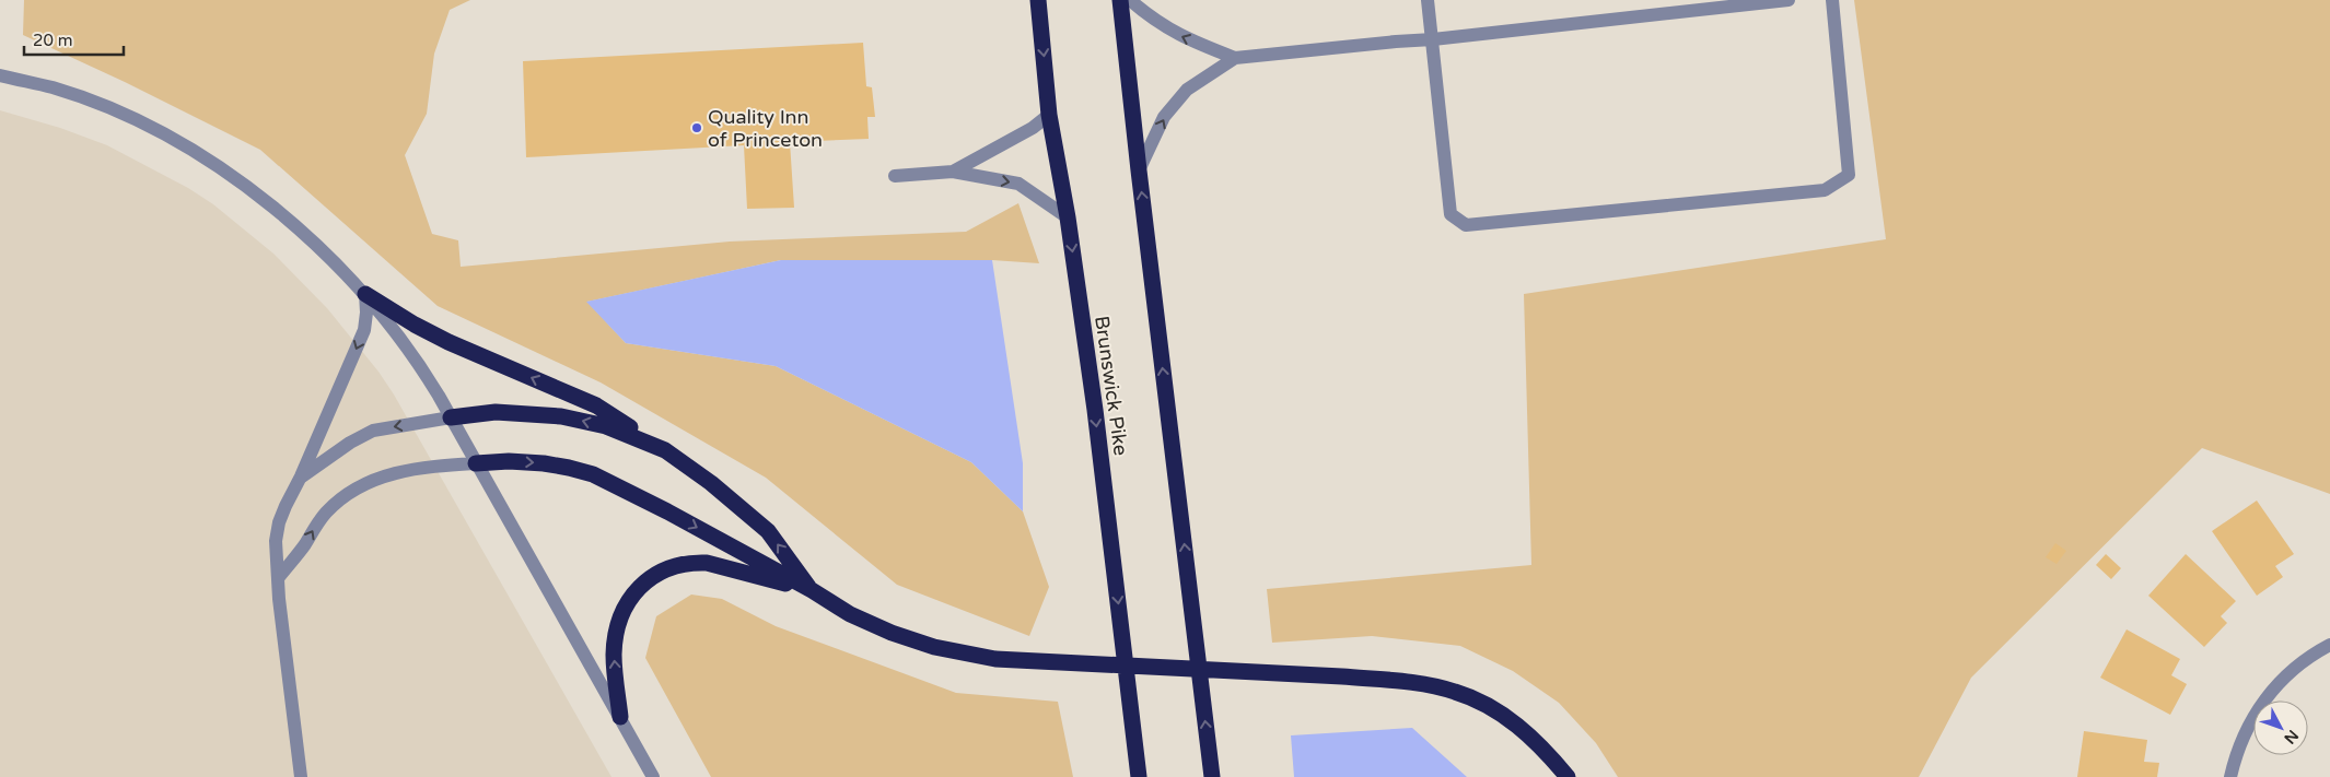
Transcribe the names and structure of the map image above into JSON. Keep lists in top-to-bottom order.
{
  "streets": {
    "highway": ["Brunswick Pike"]
  },
  "places": ["Quality Inn of Princeton"],
  "scale_bar": "20 m",
  "north": "bottom right"
}
